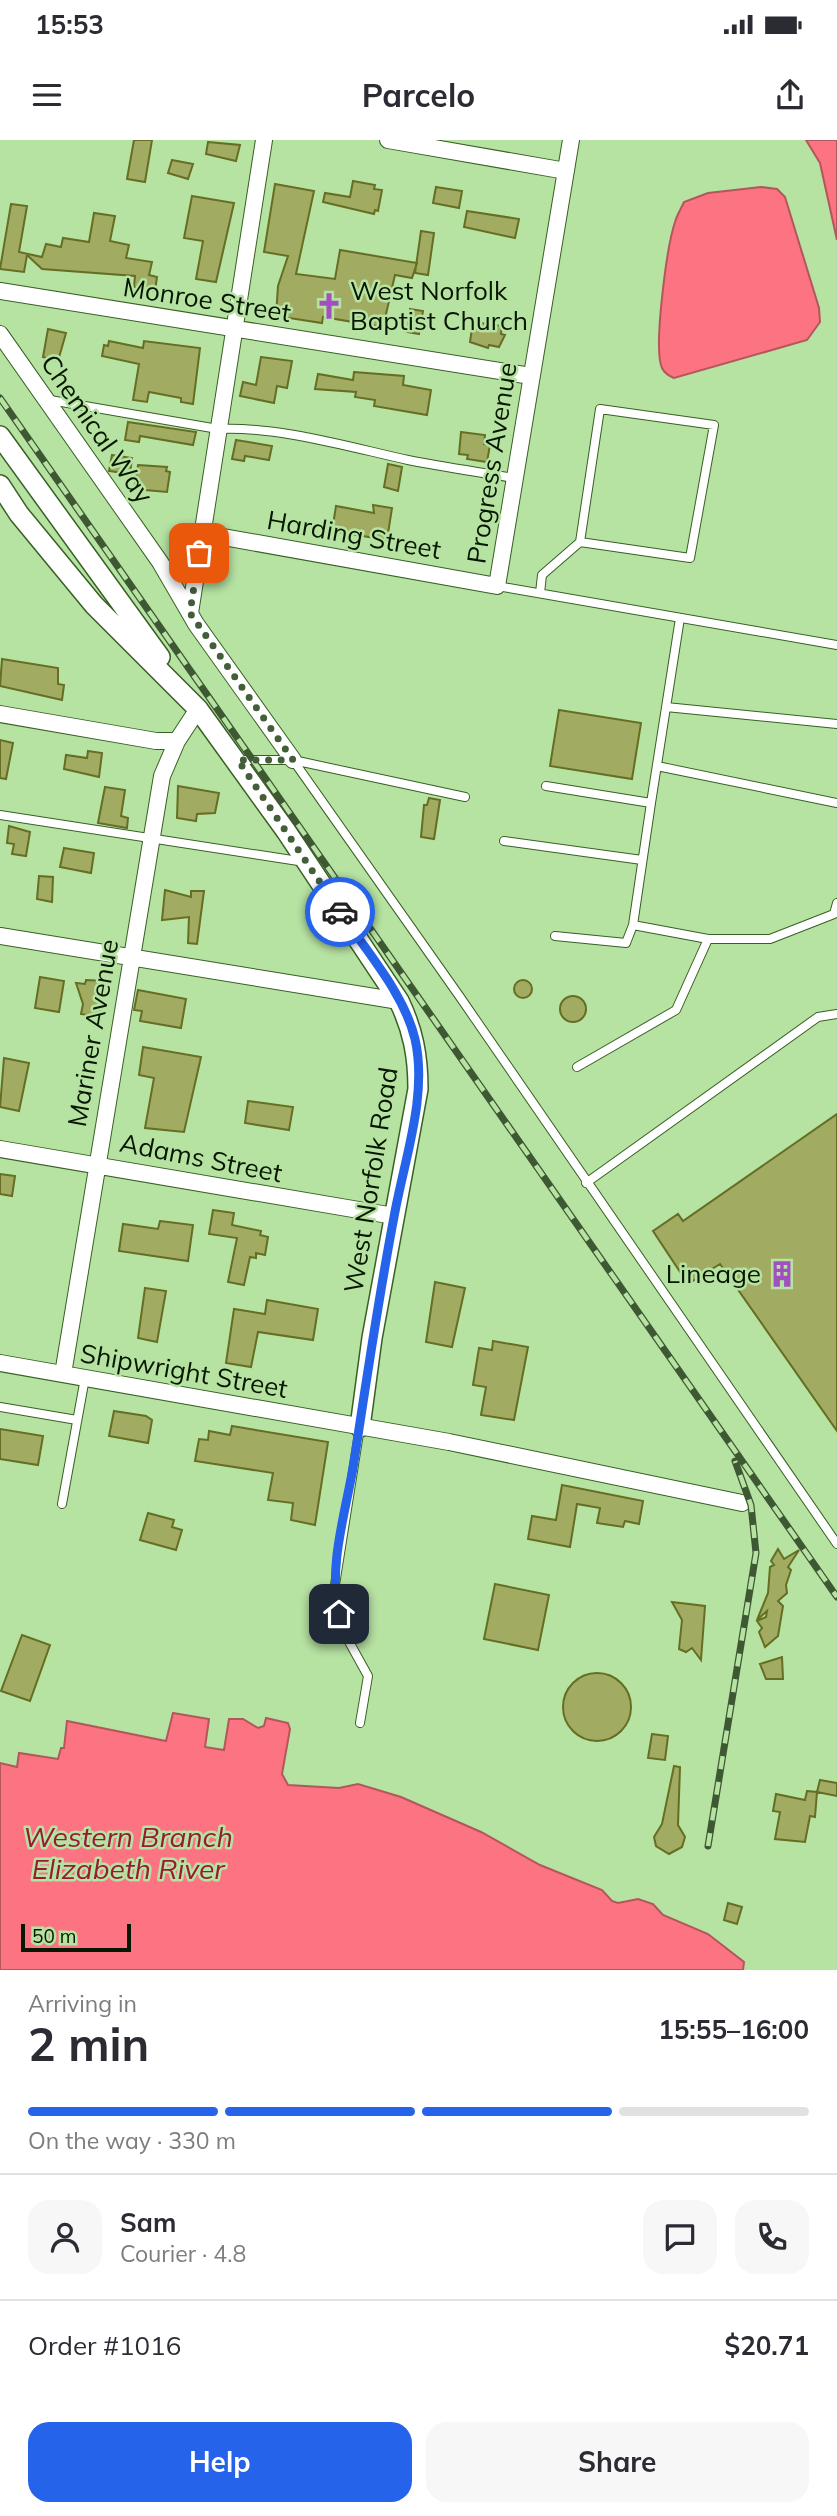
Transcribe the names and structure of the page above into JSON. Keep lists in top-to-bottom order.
{
  "streets": {
    "street": [
      "Monroe Street",
      "Chemical Way",
      "Progress Avenue",
      "Harding Street",
      "Mariner Avenue",
      "Adams Street",
      "West Norfolk Road",
      "Shipwright Street"
    ]
  },
  "crossings": [
    ["Monroe Street", "Progress Avenue"],
    ["Progress Avenue", "Harding Street"],
    ["Mariner Avenue", "Adams Street"],
    ["Mariner Avenue", "West Norfolk Road"],
    ["Mariner Avenue", "Shipwright Street"],
    ["Adams Street", "West Norfolk Road"],
    ["West Norfolk Road", "Shipwright Street"]
  ],
  "water": ["Western Branch Elizabeth River"],
  "places": {
    "church": ["West Norfolk Baptist Church"],
    "building": ["Lineage"]
  },
  "scale_bar": "50 m",
  "page": {
    "status": "15:53",
    "header": "Parcelo",
    "scale": "50 m",
    "heading": ["2 min", "Arriving in", "15:55–16:00"],
    "panel": [
      "Sam",
      "Courier · 4.8",
      "Order #1016",
      "$20.71"
    ],
    "bar": "On the way · 330 m",
    "buttons": ["Help", "Share"]
  }
}
